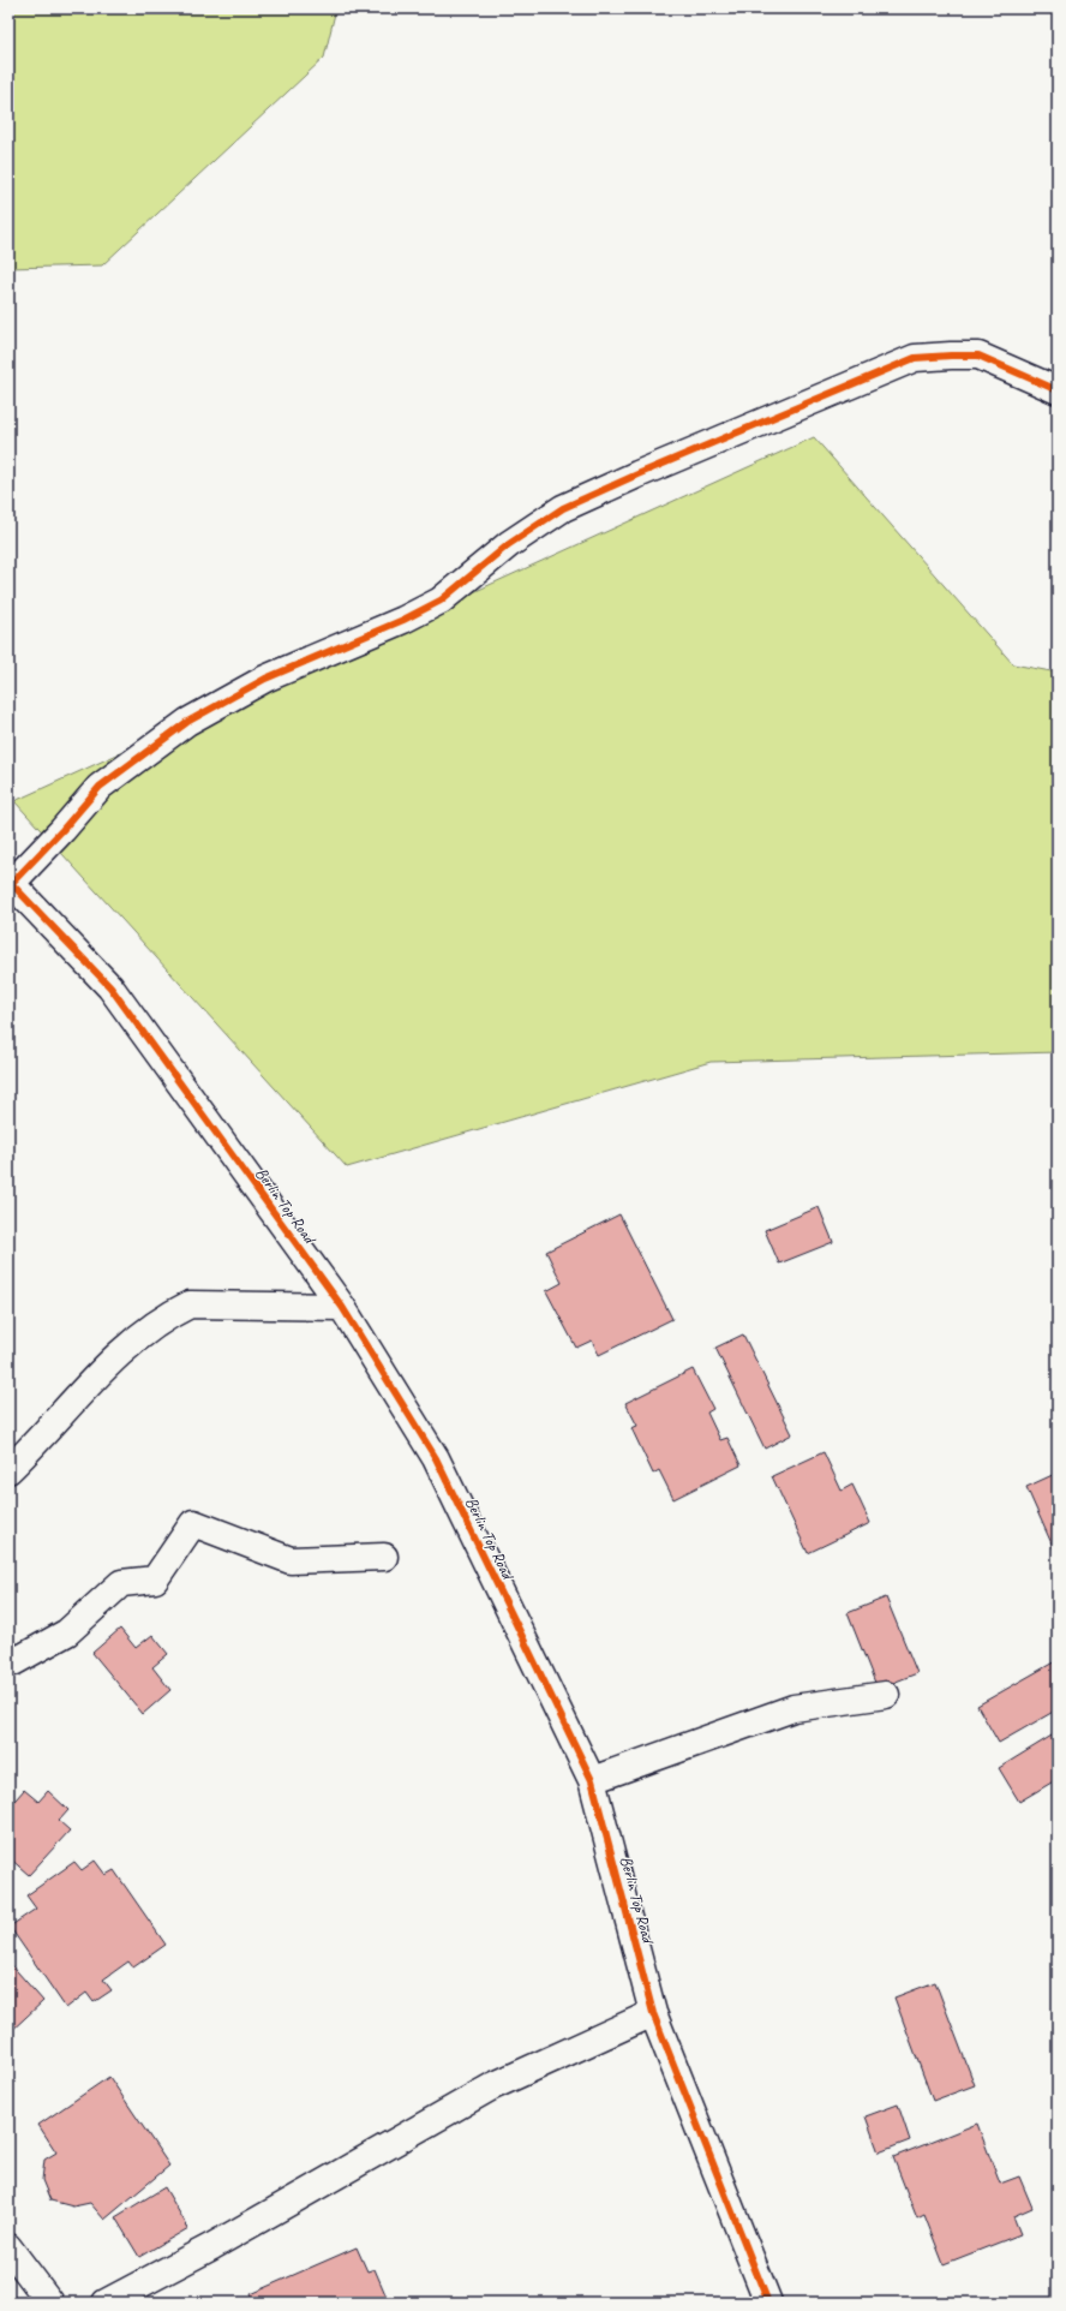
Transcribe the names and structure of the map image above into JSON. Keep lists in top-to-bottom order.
{
  "streets": {
    "street": ["Berlin Top Road"]
  }
}
